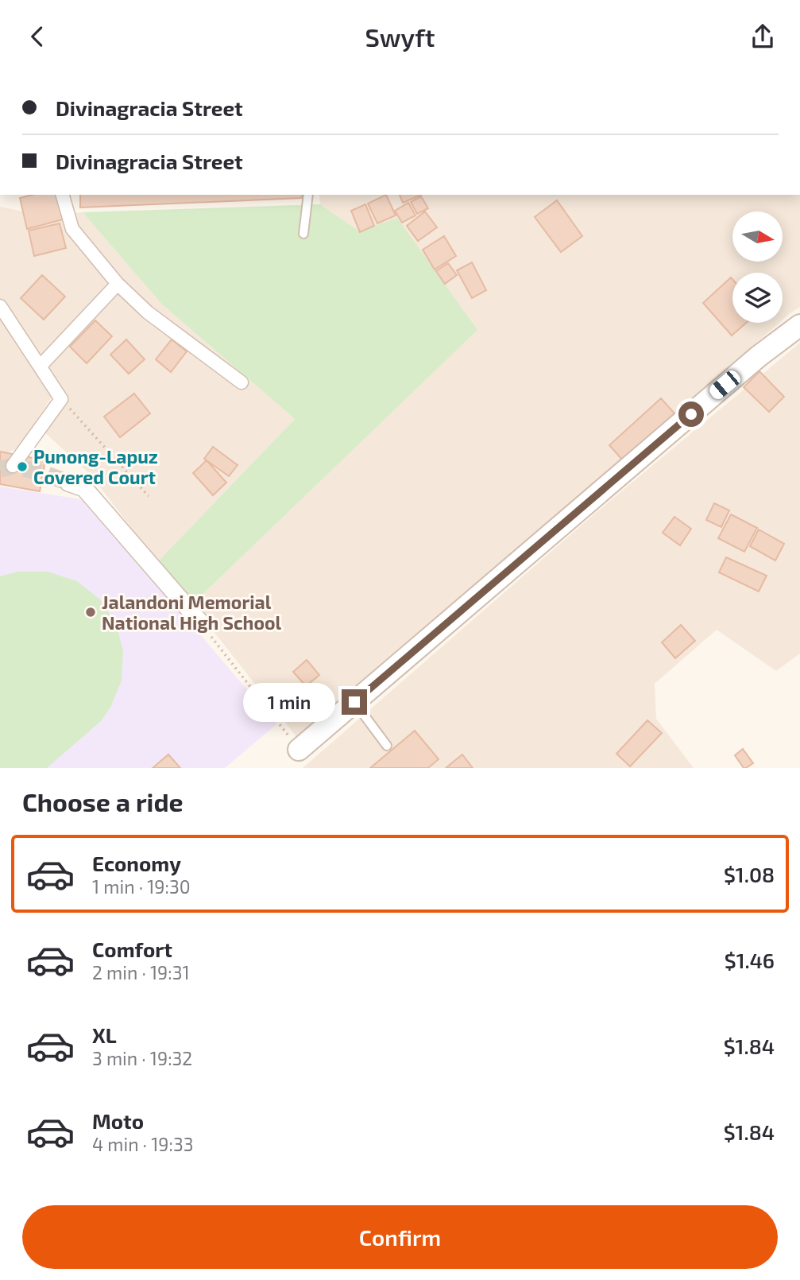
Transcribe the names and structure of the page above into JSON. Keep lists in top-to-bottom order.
{
  "places": ["Punong-Lapuz Covered Court", "Jalandoni Memorial National High School"],
  "north": "right",
  "page": {
    "header": "Swyft",
    "banner": ["Divinagracia Street", "Divinagracia Street"],
    "bubble": "1 min",
    "heading": "Choose a ride",
    "list": [
      {
        "name": "Economy",
        "note": "1 min · 19:30",
        "value": "$1.08"
      },
      {
        "name": "Comfort",
        "note": "2 min · 19:31",
        "value": "$1.46"
      },
      {
        "name": "XL",
        "note": "3 min · 19:32",
        "value": "$1.84"
      },
      {
        "name": "Moto",
        "note": "4 min · 19:33",
        "value": "$1.84"
      }
    ],
    "buttons": "Confirm"
  }
}
